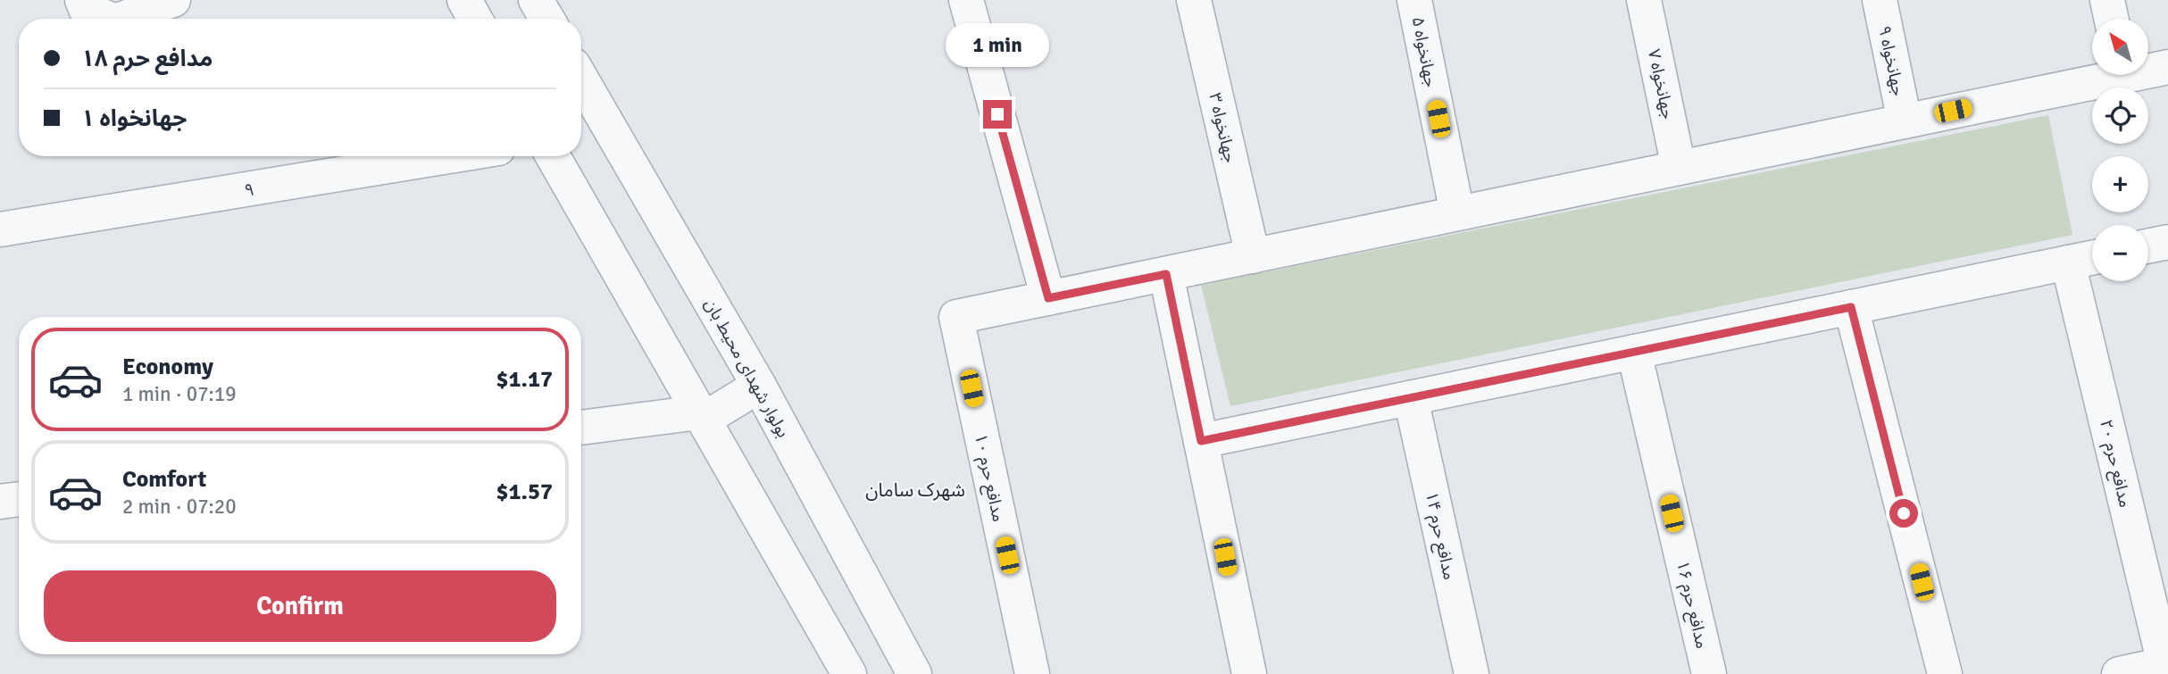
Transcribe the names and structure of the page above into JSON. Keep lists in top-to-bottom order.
{
  "streets": {
    "street": [
      "جهانخواه ۵",
      "جهانخواه ۹",
      "جهانخواه ۷",
      "جهانخواه ۳",
      "۹",
      "بولوار شهدای محیط بان",
      "مدافع حرم ۲۰",
      "مدافع حرم ۱۰",
      "مدافع حرم ۱۴",
      "مدافع حرم ۱۶"
    ]
  },
  "districts": ["شهرک سامان"],
  "north": "top left",
  "page": {
    "map_buttons": ["+", "−"],
    "banner": ["مدافع حرم ۱۸", "جهانخواه ۱"],
    "bubble": "1 min",
    "list": [
      {
        "name": "Economy",
        "note": "1 min · 07:19",
        "value": "$1.17"
      },
      {
        "name": "Comfort",
        "note": "2 min · 07:20",
        "value": "$1.57"
      }
    ],
    "buttons": "Confirm"
  }
}
